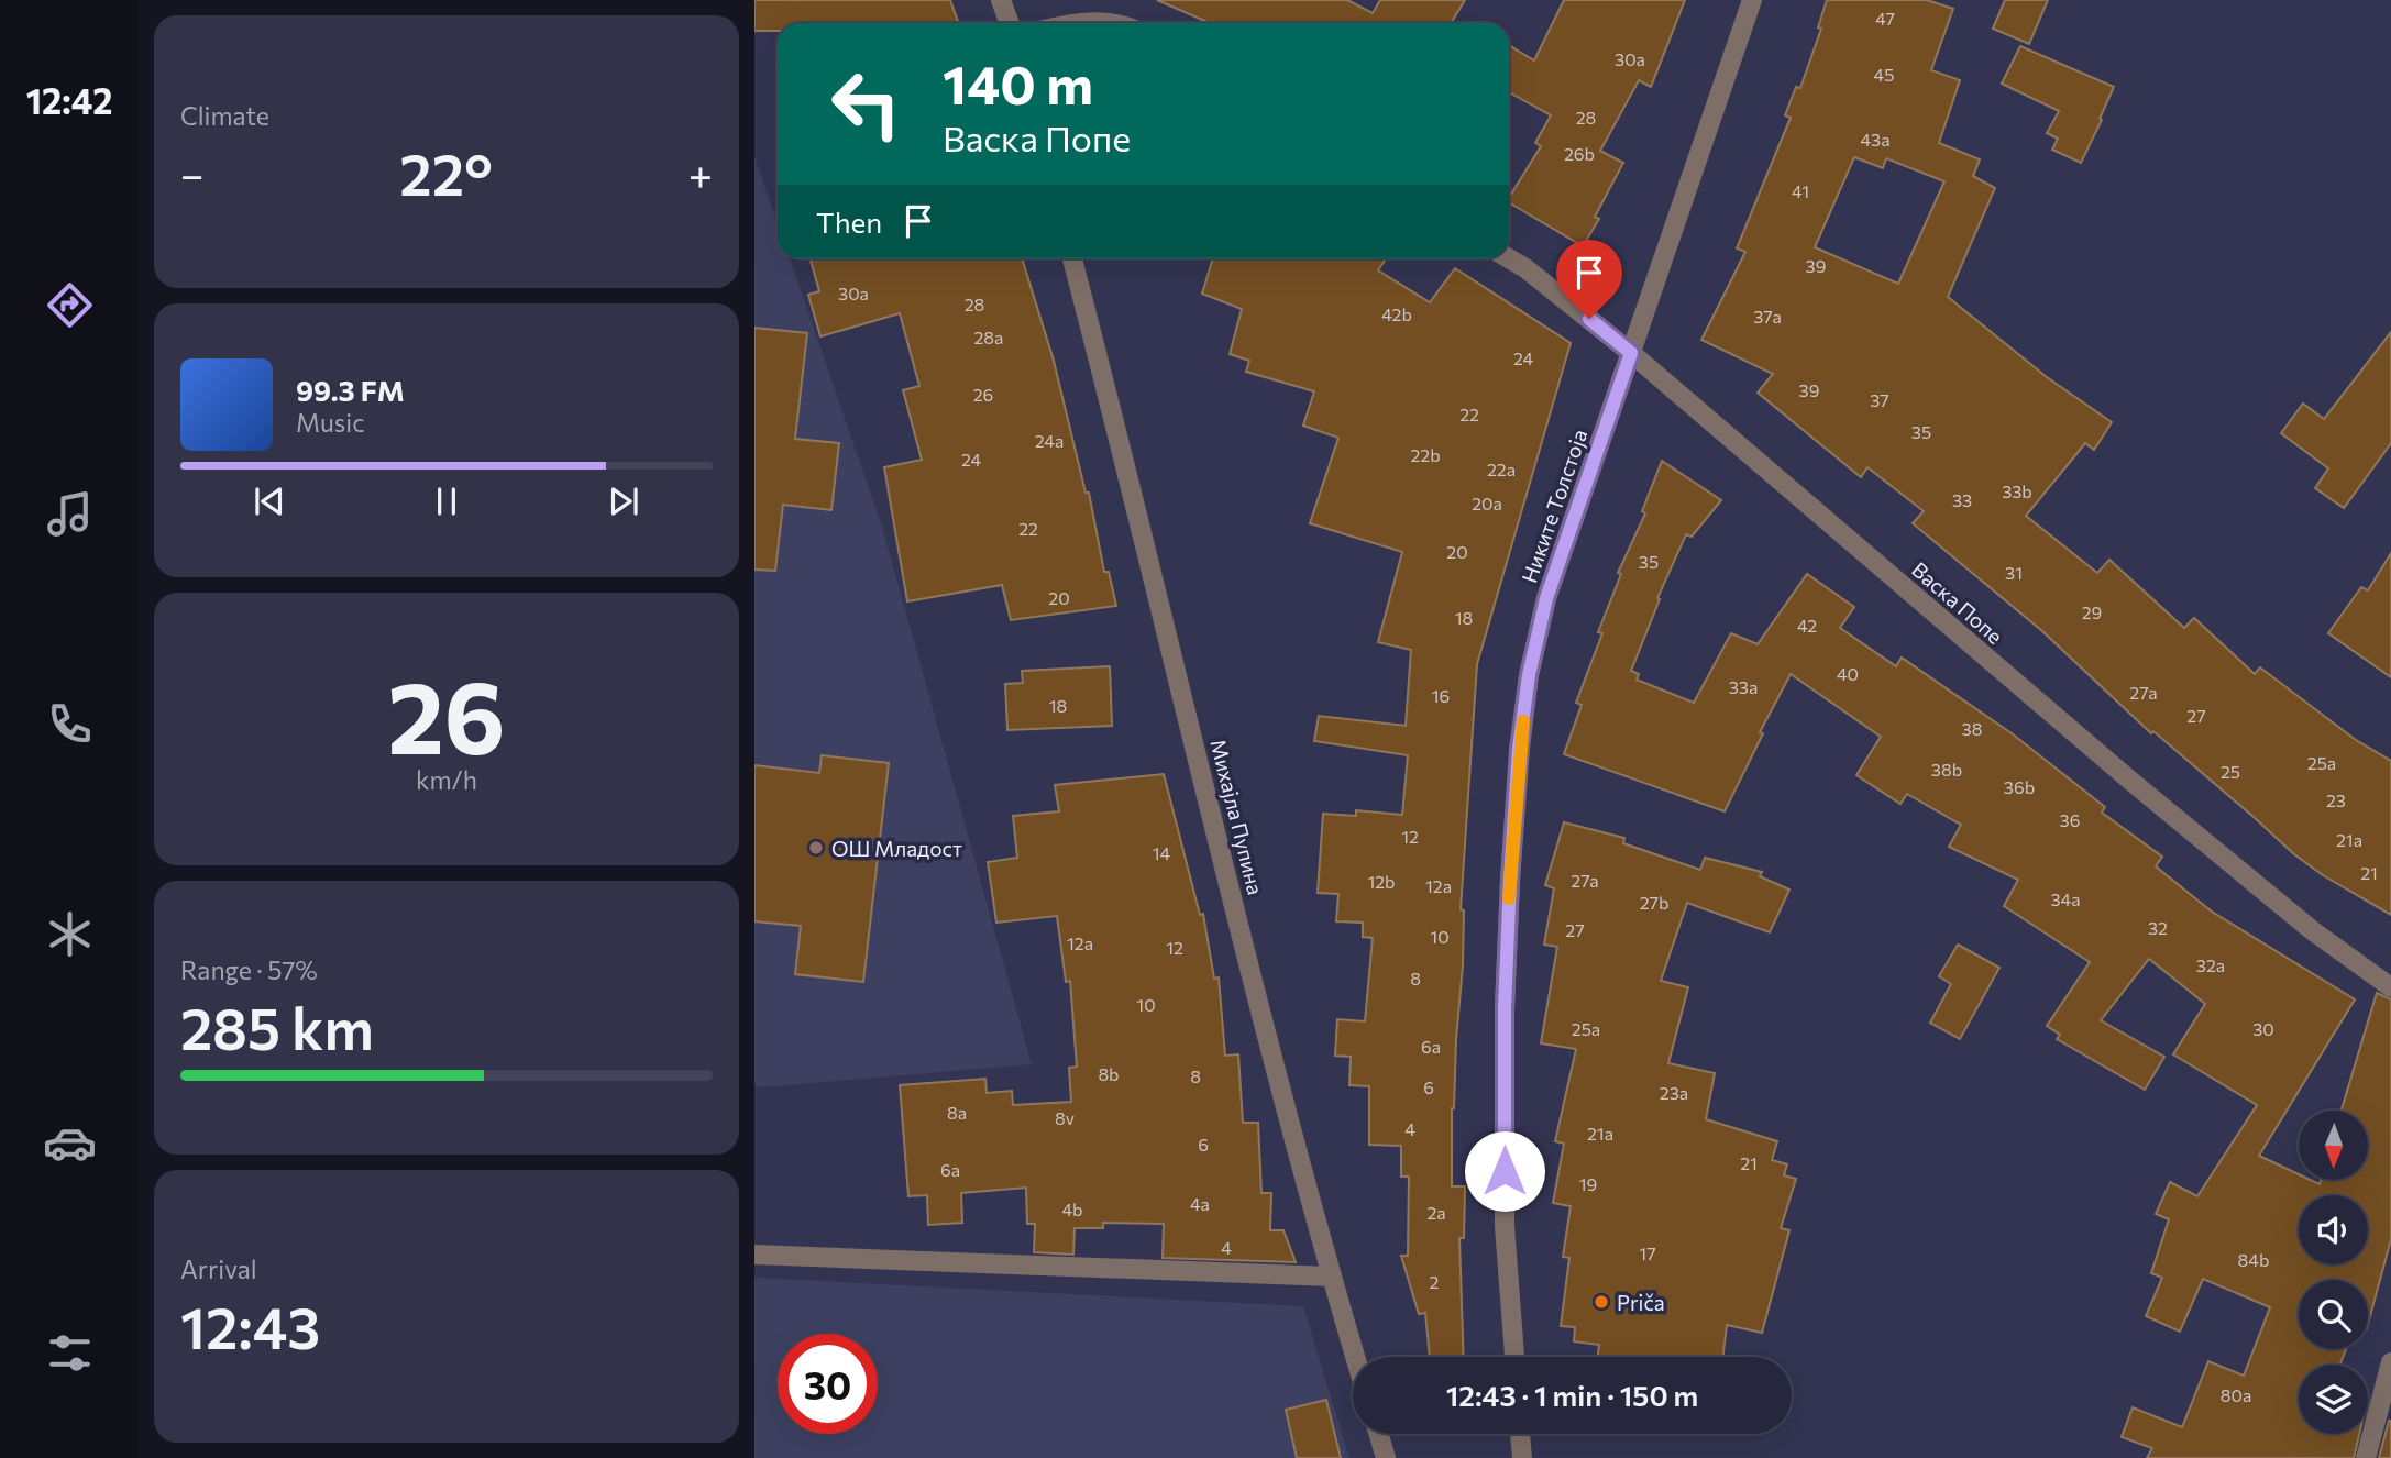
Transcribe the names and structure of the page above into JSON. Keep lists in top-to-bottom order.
{
  "streets": {
    "street": ["Никите Толстоја", "Васка Попе", "Михајла Пупина"]
  },
  "crossings": [
    ["Никите Толстоја", "Васка Попе"]
  ],
  "places": ["ОШ Младост", "Priča"],
  "house_numbers": [
    "47",
    "30a",
    "45",
    "28",
    "43a",
    "26b",
    "41",
    "39",
    "30a",
    "28",
    "42b",
    "37a",
    "28a",
    "24",
    "39",
    "26",
    "37",
    "22",
    "35",
    "24a",
    "22b",
    "24",
    "22a",
    "33b",
    "33",
    "20a",
    "22",
    "20",
    "35",
    "31",
    "20",
    "29",
    "18",
    "42",
    "40",
    "33a",
    "27a",
    "16",
    "18",
    "27",
    "38",
    "25a",
    "38b",
    "25",
    "36b",
    "23",
    "36",
    "12",
    "21a",
    "14",
    "21",
    "27a",
    "12b",
    "12a",
    "34a",
    "27b",
    "32",
    "27",
    "10",
    "12a",
    "12",
    "32a",
    "8",
    "10",
    "25a",
    "30",
    "6a",
    "8b",
    "8",
    "6",
    "23a",
    "8a",
    "8v",
    "4",
    "21a",
    "6",
    "21",
    "6a",
    "19",
    "4a",
    "4b",
    "2a",
    "4",
    "17",
    "84b",
    "2",
    "80a"
  ],
  "north": "bottom",
  "page": {
    "tabs": "12:42",
    "tile": [
      "Climate",
      ["26", "km/h"],
      ["Range · 57%", "285 km"],
      ["Arrival", "12:43"]
    ],
    "turn": ["140 m", "Васка Попе"],
    "heat": ["−", "22°", "+"],
    "then": "Then",
    "song": ["99.3 FM", "Music"],
    "limit": "30",
    "trip": "12:43 · 1 min · 150 m"
  }
}
